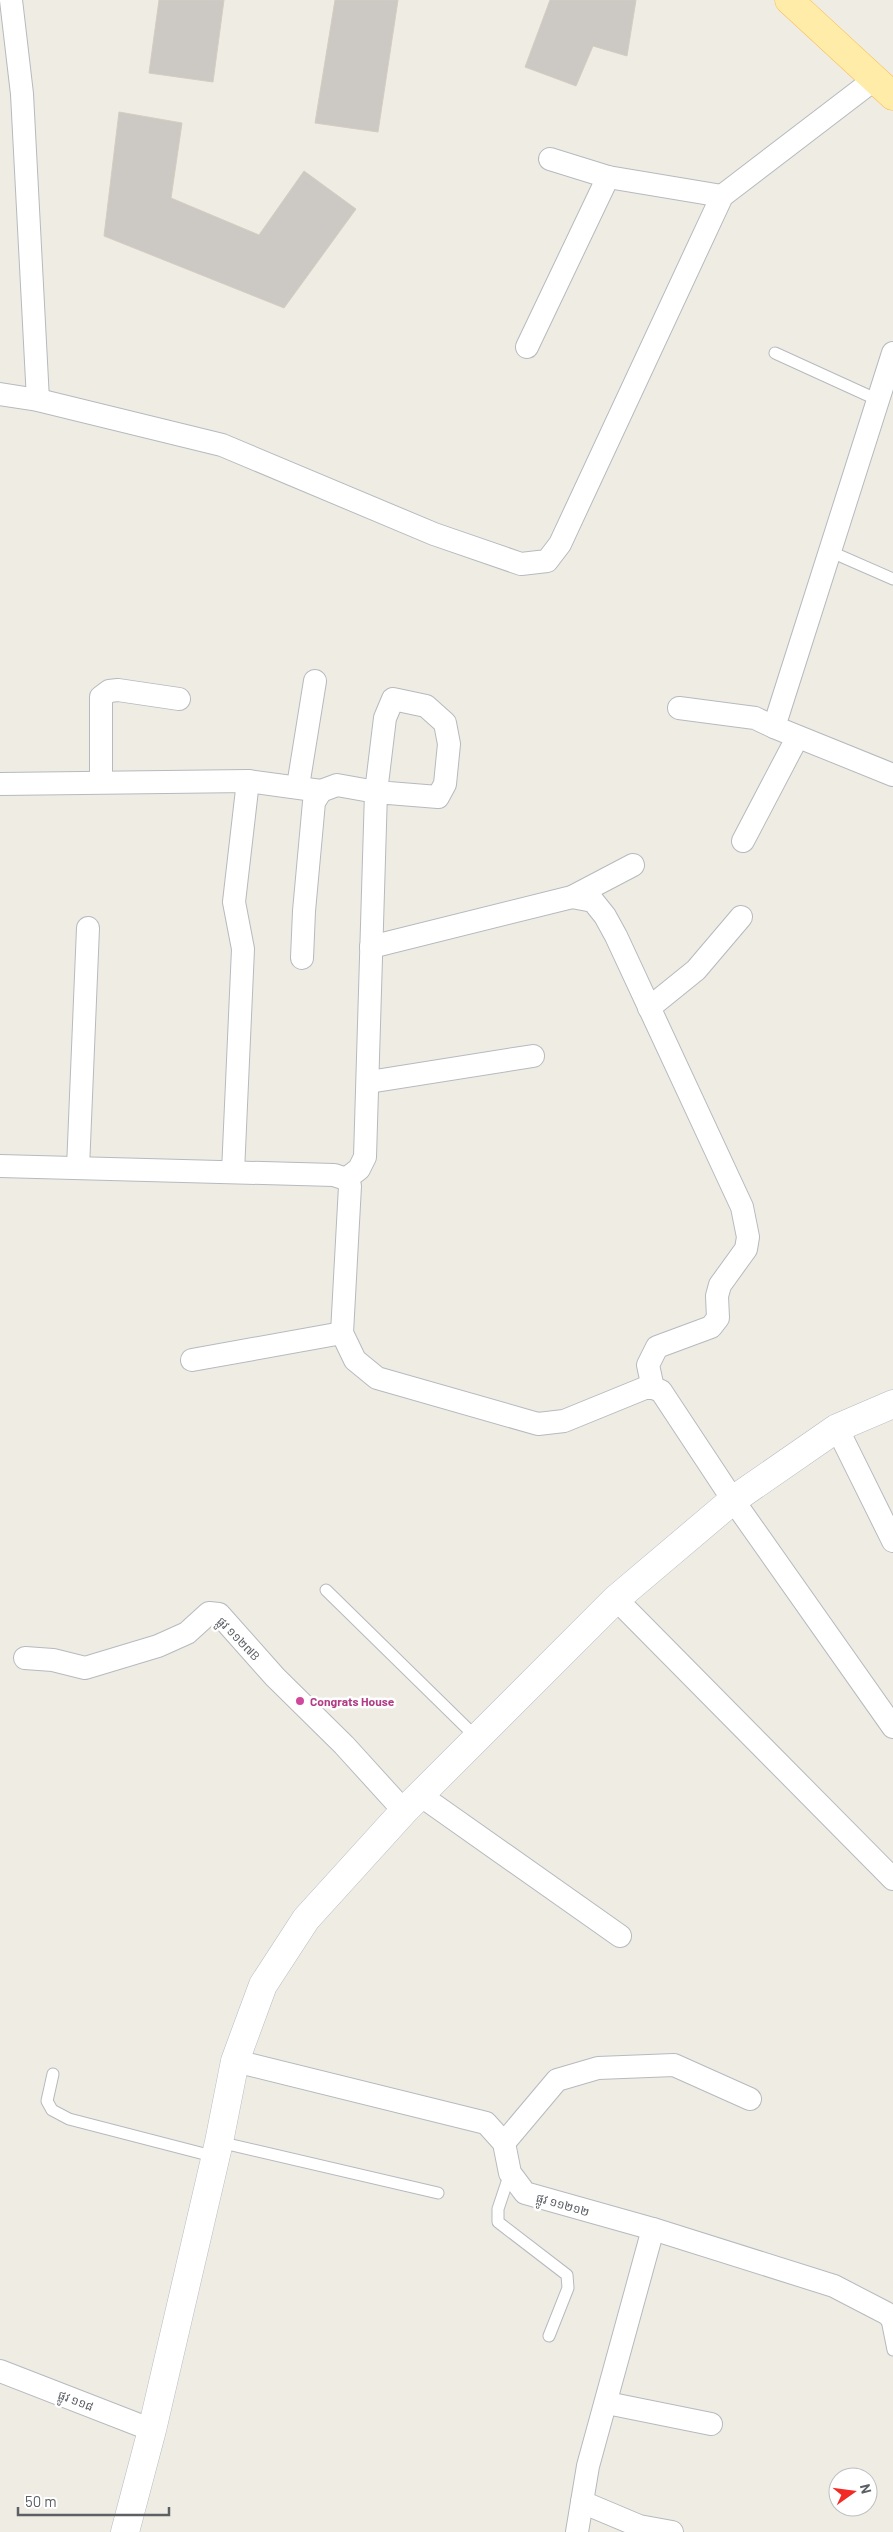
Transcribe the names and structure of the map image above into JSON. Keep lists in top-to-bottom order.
{
  "streets": {
    "street": ["ផ្លូវ ១១២៧B", "ផ្លូវ ១១២១២", "ផ្លូវ ១១៨"]
  },
  "places": ["Congrats House"],
  "scale_bar": "50 m",
  "north": "right"
}
